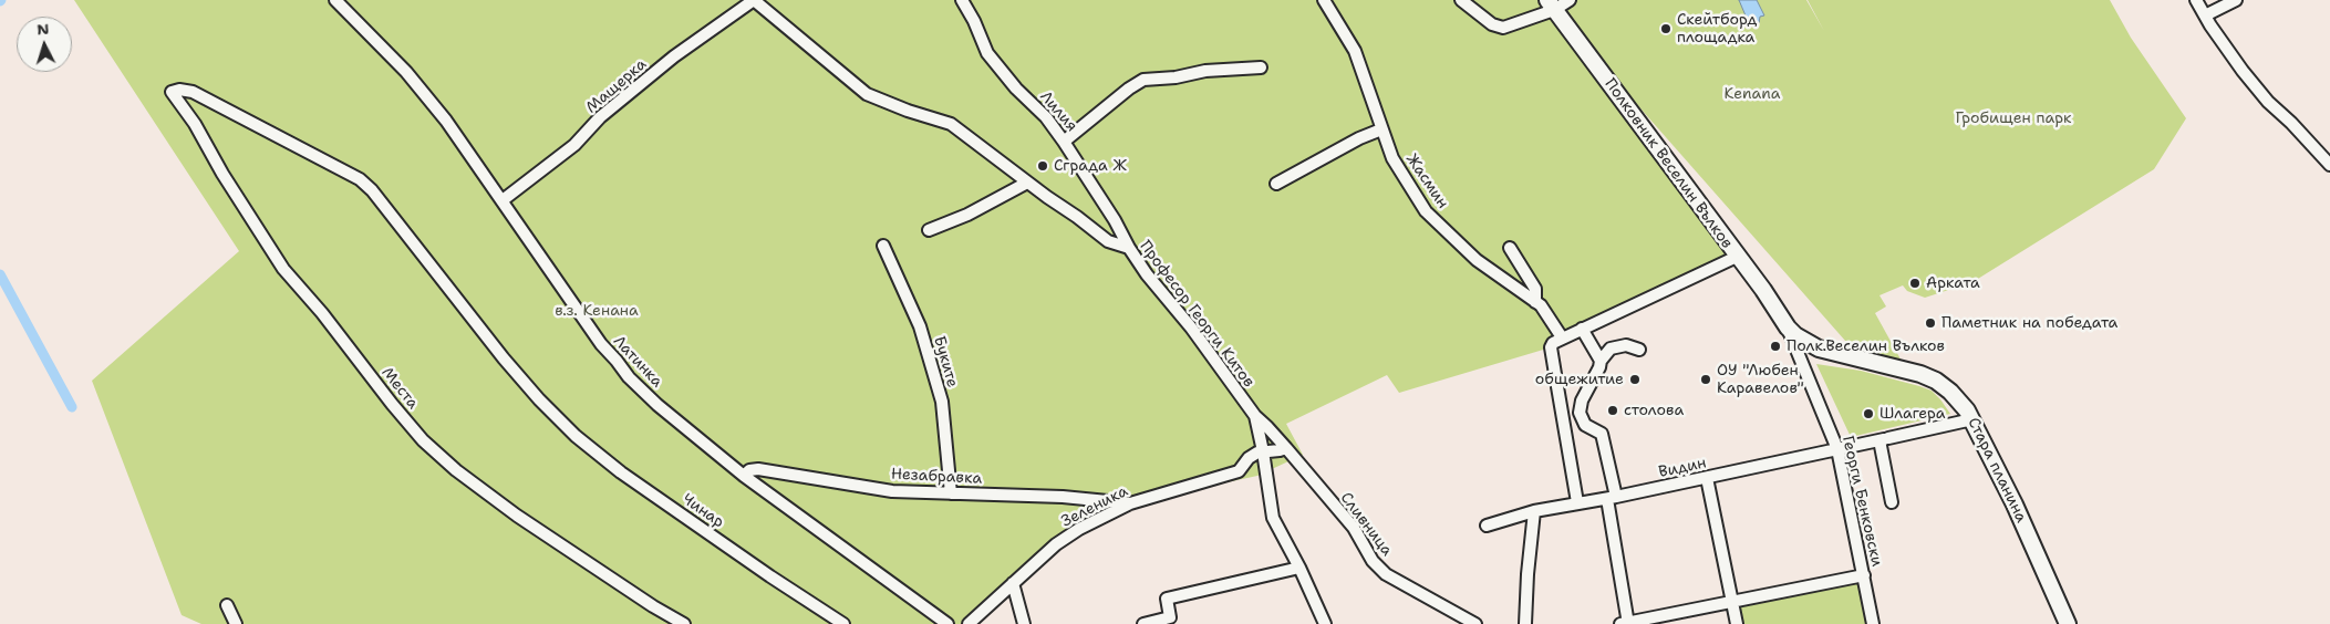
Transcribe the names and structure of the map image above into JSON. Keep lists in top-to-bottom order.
{
  "streets": {
    "main road": ["Полковник Веселин Вълков", "Стара планина"],
    "street": [
      "Мащерка",
      "Лилия",
      "Жасмин",
      "Професор Георги Китов",
      "Латинка",
      "Буките",
      "Места",
      "Видин",
      "Незабравка",
      "Георги Бенковски",
      "Зеленика",
      "Чинар",
      "Сливница"
    ]
  },
  "crossings": [
    ["Мащерка", "Професор Георги Китов"],
    ["Мащерка", "Латинка"],
    ["Лилия", "Професор Георги Китов"],
    ["Полковник Веселин Вълков", "Стара планина"],
    ["Полковник Веселин Вълков", "Георги Бенковски"],
    ["Професор Георги Китов", "Сливница"],
    ["Латинка", "Незабравка"],
    ["Буките", "Незабравка"],
    ["Места", "Чинар"],
    ["Видин", "Стара планина"],
    ["Видин", "Георги Бенковски"],
    ["Стара планина", "Георги Бенковски"],
    ["Незабравка", "Зеленика"],
    ["Зеленика", "Сливница"]
  ],
  "parks": ["Kenana", "Гробищен парк", "в.з. Кенана"],
  "places": [
    "Скейтборд площадка",
    "Сграда Ж",
    "Арката",
    "Паметник на победата",
    "Полк.Веселин Вълков",
    "общежитие",
    "ОУ \"Любен Каравелов\"",
    "столова",
    "Шлагера"
  ],
  "north": "top"
}
